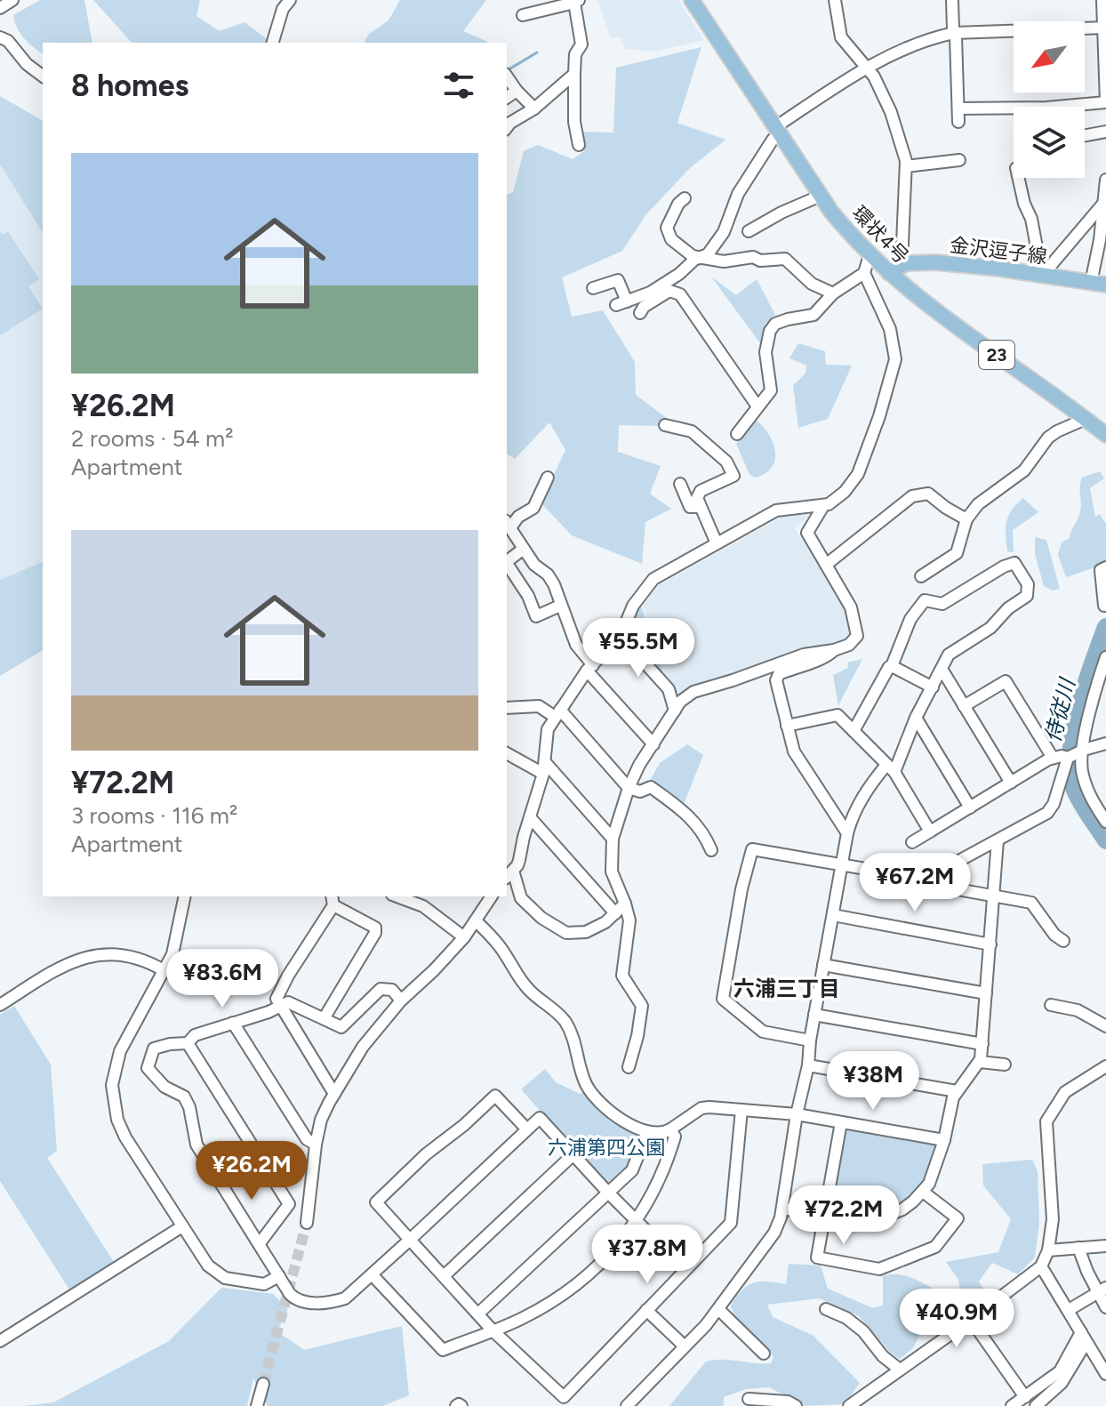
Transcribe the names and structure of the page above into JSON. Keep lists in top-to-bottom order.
{
  "streets": {
    "main road": ["環状4号", "金沢逗子線", "23"]
  },
  "crossings": [
    ["環状4号", "金沢逗子線"]
  ],
  "districts": ["六浦三丁目"],
  "water": ["侍従川"],
  "parks": ["六浦第四公園"],
  "north": "bottom left",
  "page": {
    "heading": "8 homes",
    "list": [
      {
        "name": "¥26.2M",
        "note": "2 rooms · 54 m² · Apartment"
      },
      {
        "name": "¥72.2M",
        "note": "3 rooms · 116 m² · Apartment"
      }
    ],
    "price": [
      "¥55.5M",
      "¥67.2M",
      "¥83.6M",
      "¥38M",
      "¥26.2M",
      "¥72.2M",
      "¥37.8M",
      "¥40.9M"
    ]
  }
}
